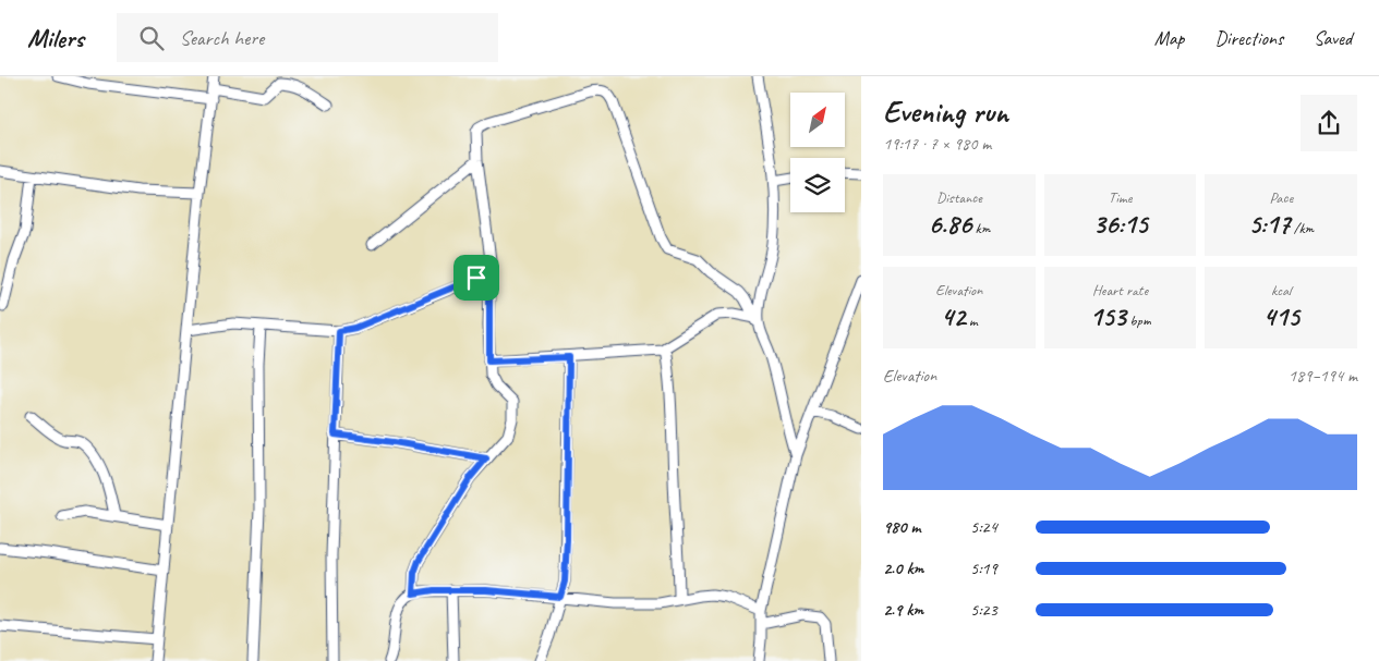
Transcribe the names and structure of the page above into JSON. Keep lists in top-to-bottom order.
{
  "north": "top right",
  "page": {
    "header": "Milers",
    "search": "Search here",
    "nav": ["Map", "Directions", "Saved"],
    "heading": ["Evening run", "19:17 · 7 × 980 m"],
    "stats": [
      ["Distance", "6.86 km"],
      ["Time", "36:15"],
      ["Pace", "5:17 /km"],
      ["Elevation", "42 m"],
      ["Heart rate", "153 bpm"],
      ["kcal", "415"]
    ],
    "chart": ["Elevation", "189–194 m"],
    "list": [
      {
        "name": "980 m",
        "note": "5:24"
      },
      {
        "name": "2.0 km",
        "note": "5:19"
      },
      {
        "name": "2.9 km",
        "note": "5:23"
      }
    ]
  }
}
